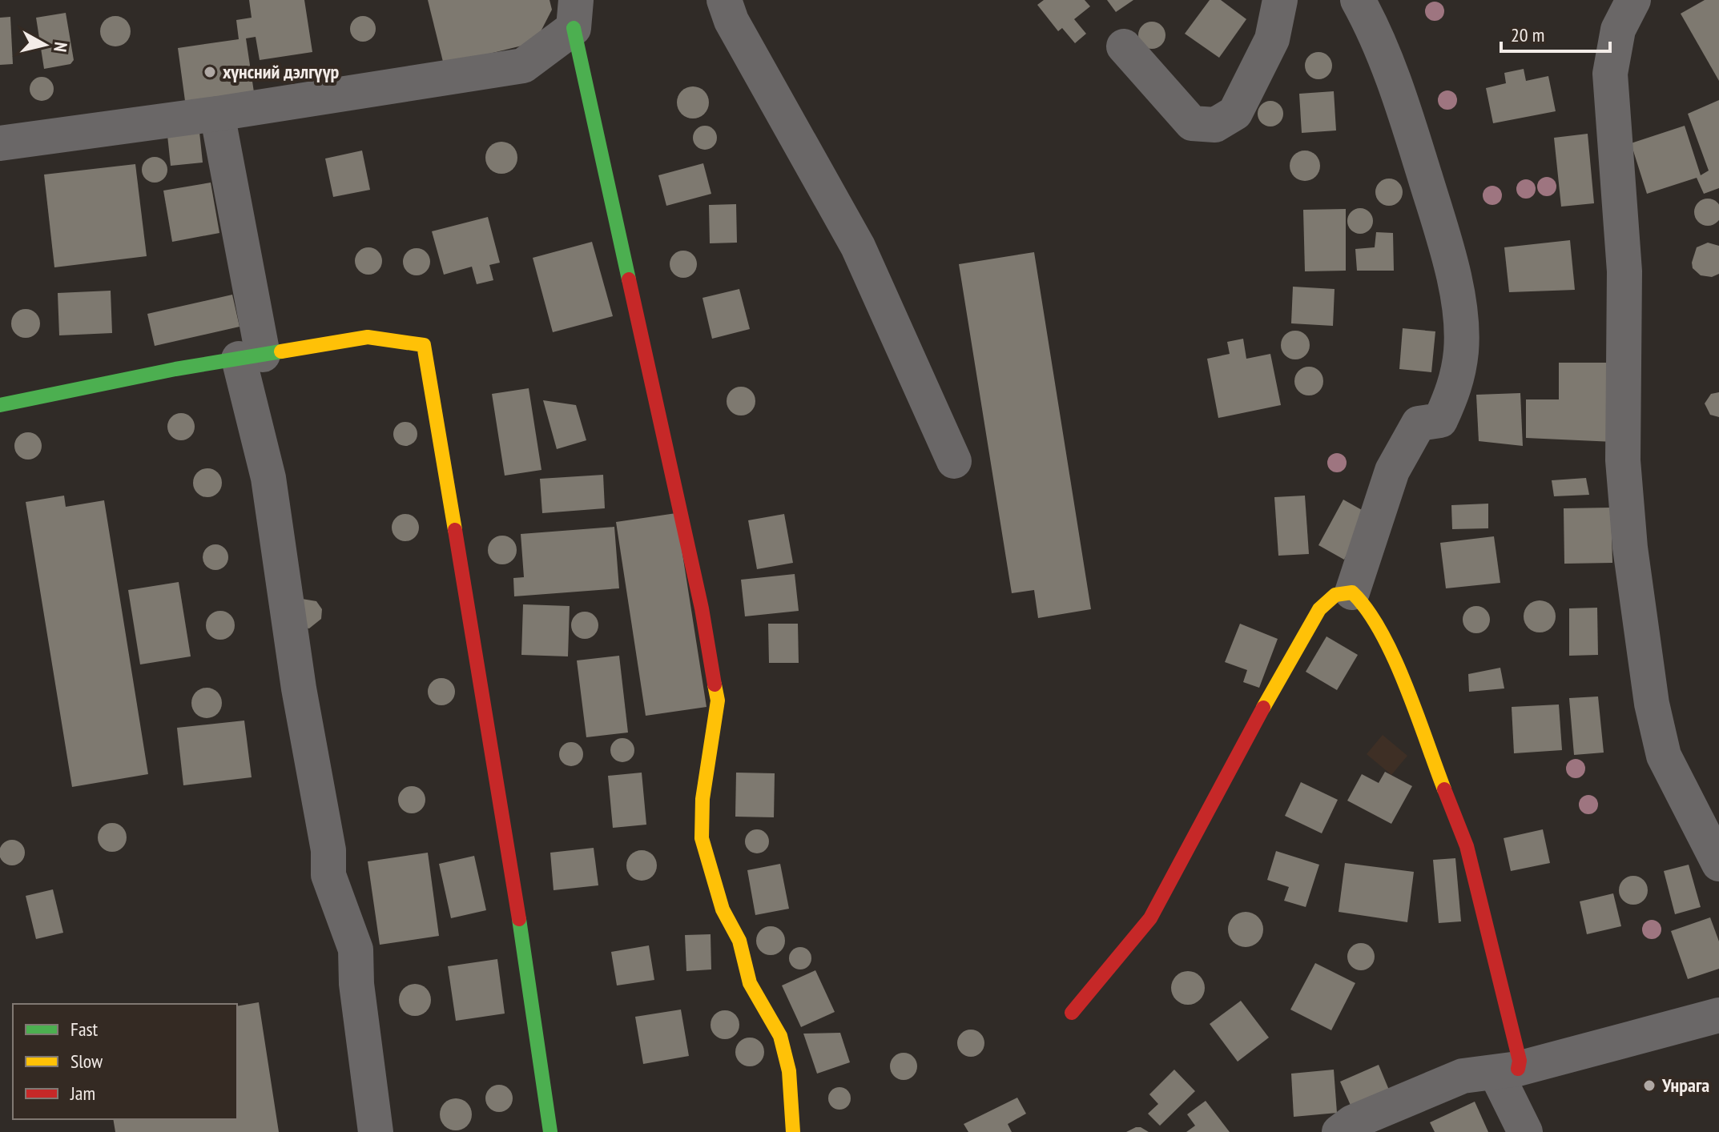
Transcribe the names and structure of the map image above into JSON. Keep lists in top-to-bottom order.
{
  "places": ["хүнсний дэлгүүр", "Унрага"],
  "legend": ["Fast", "Slow", "Jam"],
  "scale_bar": "20 m",
  "north": "right"
}
